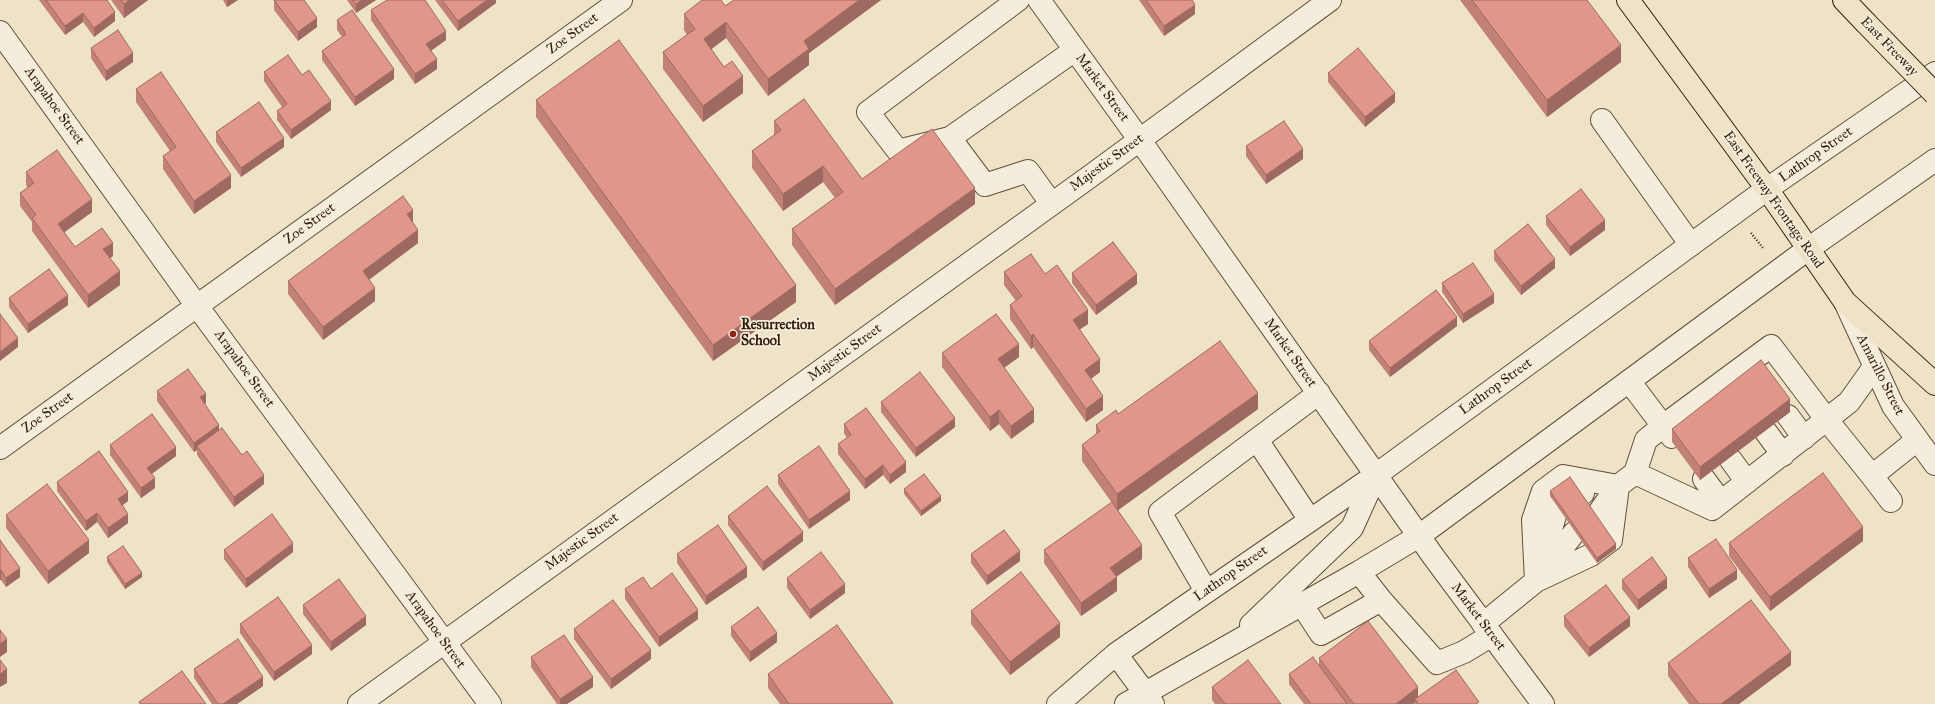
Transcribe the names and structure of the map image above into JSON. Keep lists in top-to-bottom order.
{
  "streets": {
    "main road": ["East Freeway", "East Freeway Frontage Road"],
    "street": [
      "Zoe Street",
      "Market Street",
      "Arapahoe Street",
      "Lathrop Street",
      "Majestic Street",
      "Amarillo Street"
    ]
  },
  "crossings": [
    ["Zoe Street", "Arapahoe Street"],
    ["Market Street", "Lathrop Street"],
    ["Market Street", "Majestic Street"],
    ["Arapahoe Street", "Majestic Street"],
    ["Lathrop Street", "East Freeway Frontage Road"],
    ["East Freeway Frontage Road", "Amarillo Street"]
  ],
  "places": ["Resurrection School"]
}
